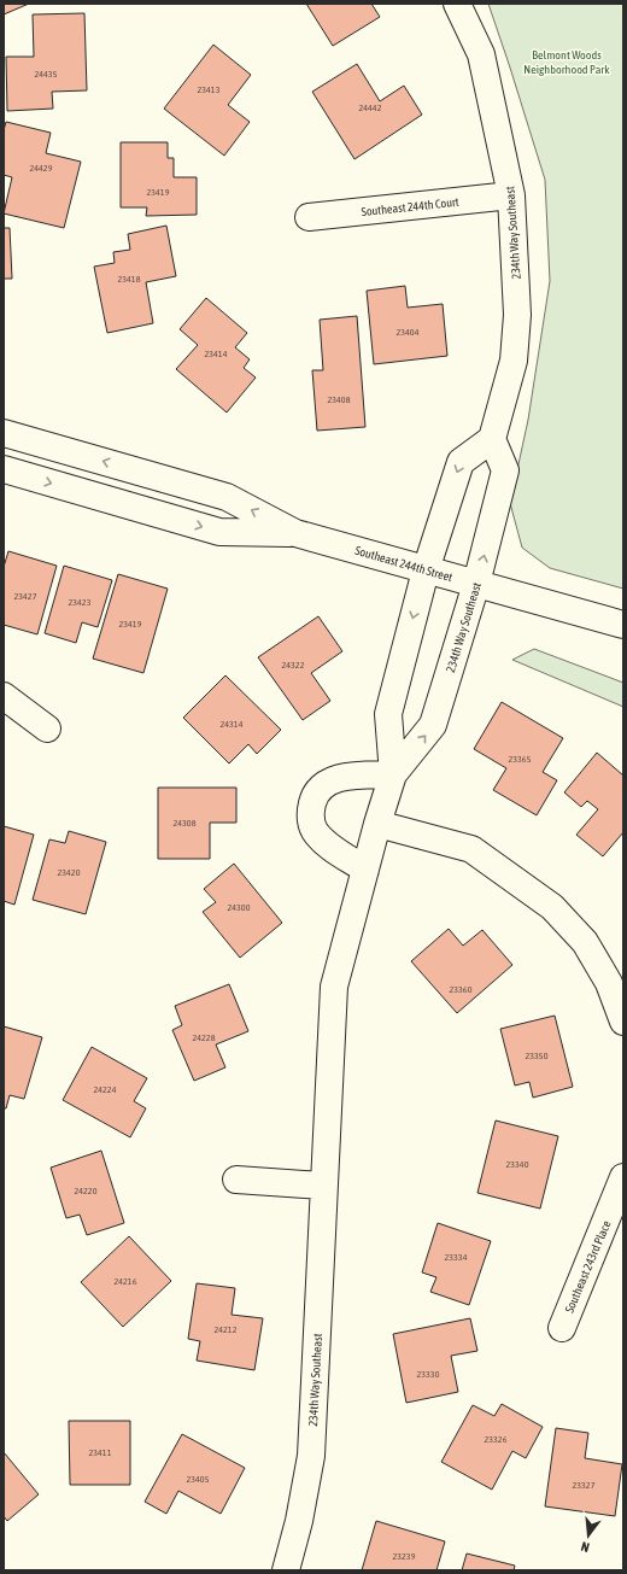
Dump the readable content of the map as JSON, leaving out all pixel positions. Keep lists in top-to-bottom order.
{
  "streets": {
    "street": [
      "Southeast 244th Court",
      "234th Way Southeast",
      "Southeast 244th Street",
      "Southeast 243rd Place"
    ]
  },
  "crossings": [
    ["Southeast 244th Court", "234th Way Southeast"],
    ["234th Way Southeast", "Southeast 244th Street"]
  ],
  "parks": ["Belmont Woods Neighborhood Park"],
  "house_numbers": [
    "24435",
    "23413",
    "24442",
    "24429",
    "23419",
    "23418",
    "23404",
    "23414",
    "23408",
    "23427",
    "23423",
    "23419",
    "24322",
    "24314",
    "23365",
    "24308",
    "23420",
    "24300",
    "23360",
    "24228",
    "23350",
    "24224",
    "23340",
    "24220",
    "23334",
    "24216",
    "24212",
    "23330",
    "23326",
    "23411",
    "23405",
    "23327",
    "23239"
  ],
  "north": "bottom"
}
